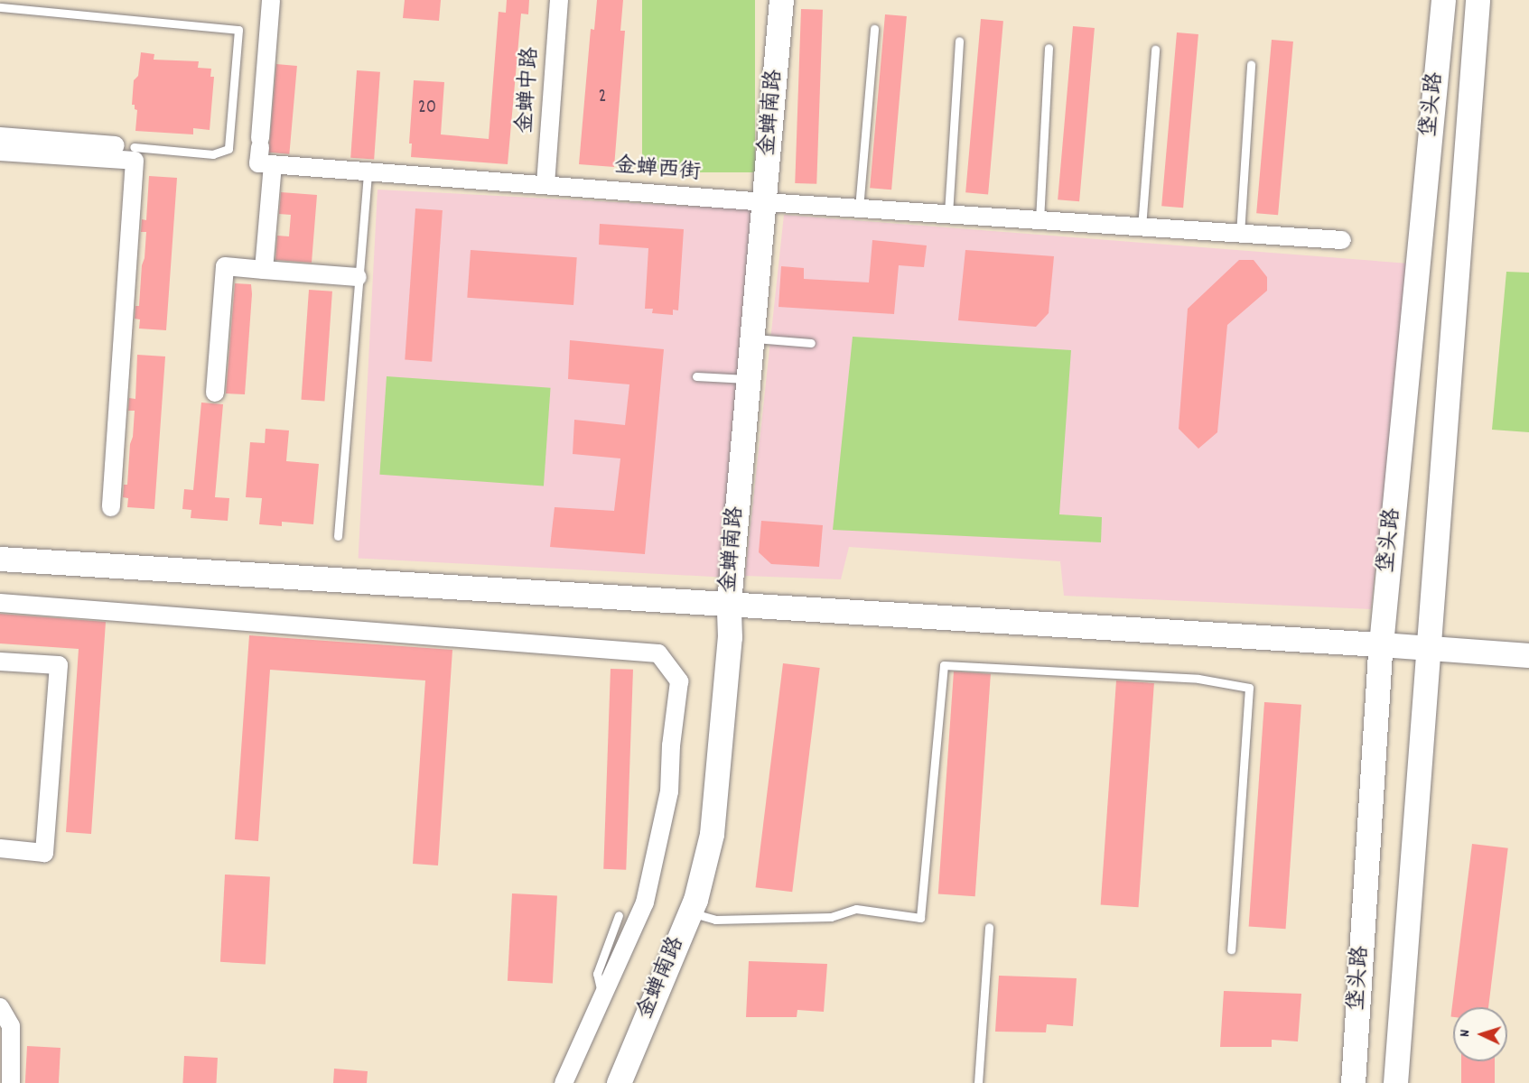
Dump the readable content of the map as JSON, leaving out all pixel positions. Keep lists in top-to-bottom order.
{
  "streets": {
    "street": [
      "金蝉中路",
      "垡头路",
      "金蝉南路",
      "金蝉西街"
    ]
  },
  "crossings": [
    ["金蝉中路", "金蝉西街"],
    ["金蝉南路", "金蝉西街"]
  ],
  "house_numbers": ["2", "20"],
  "north": "left"
}
